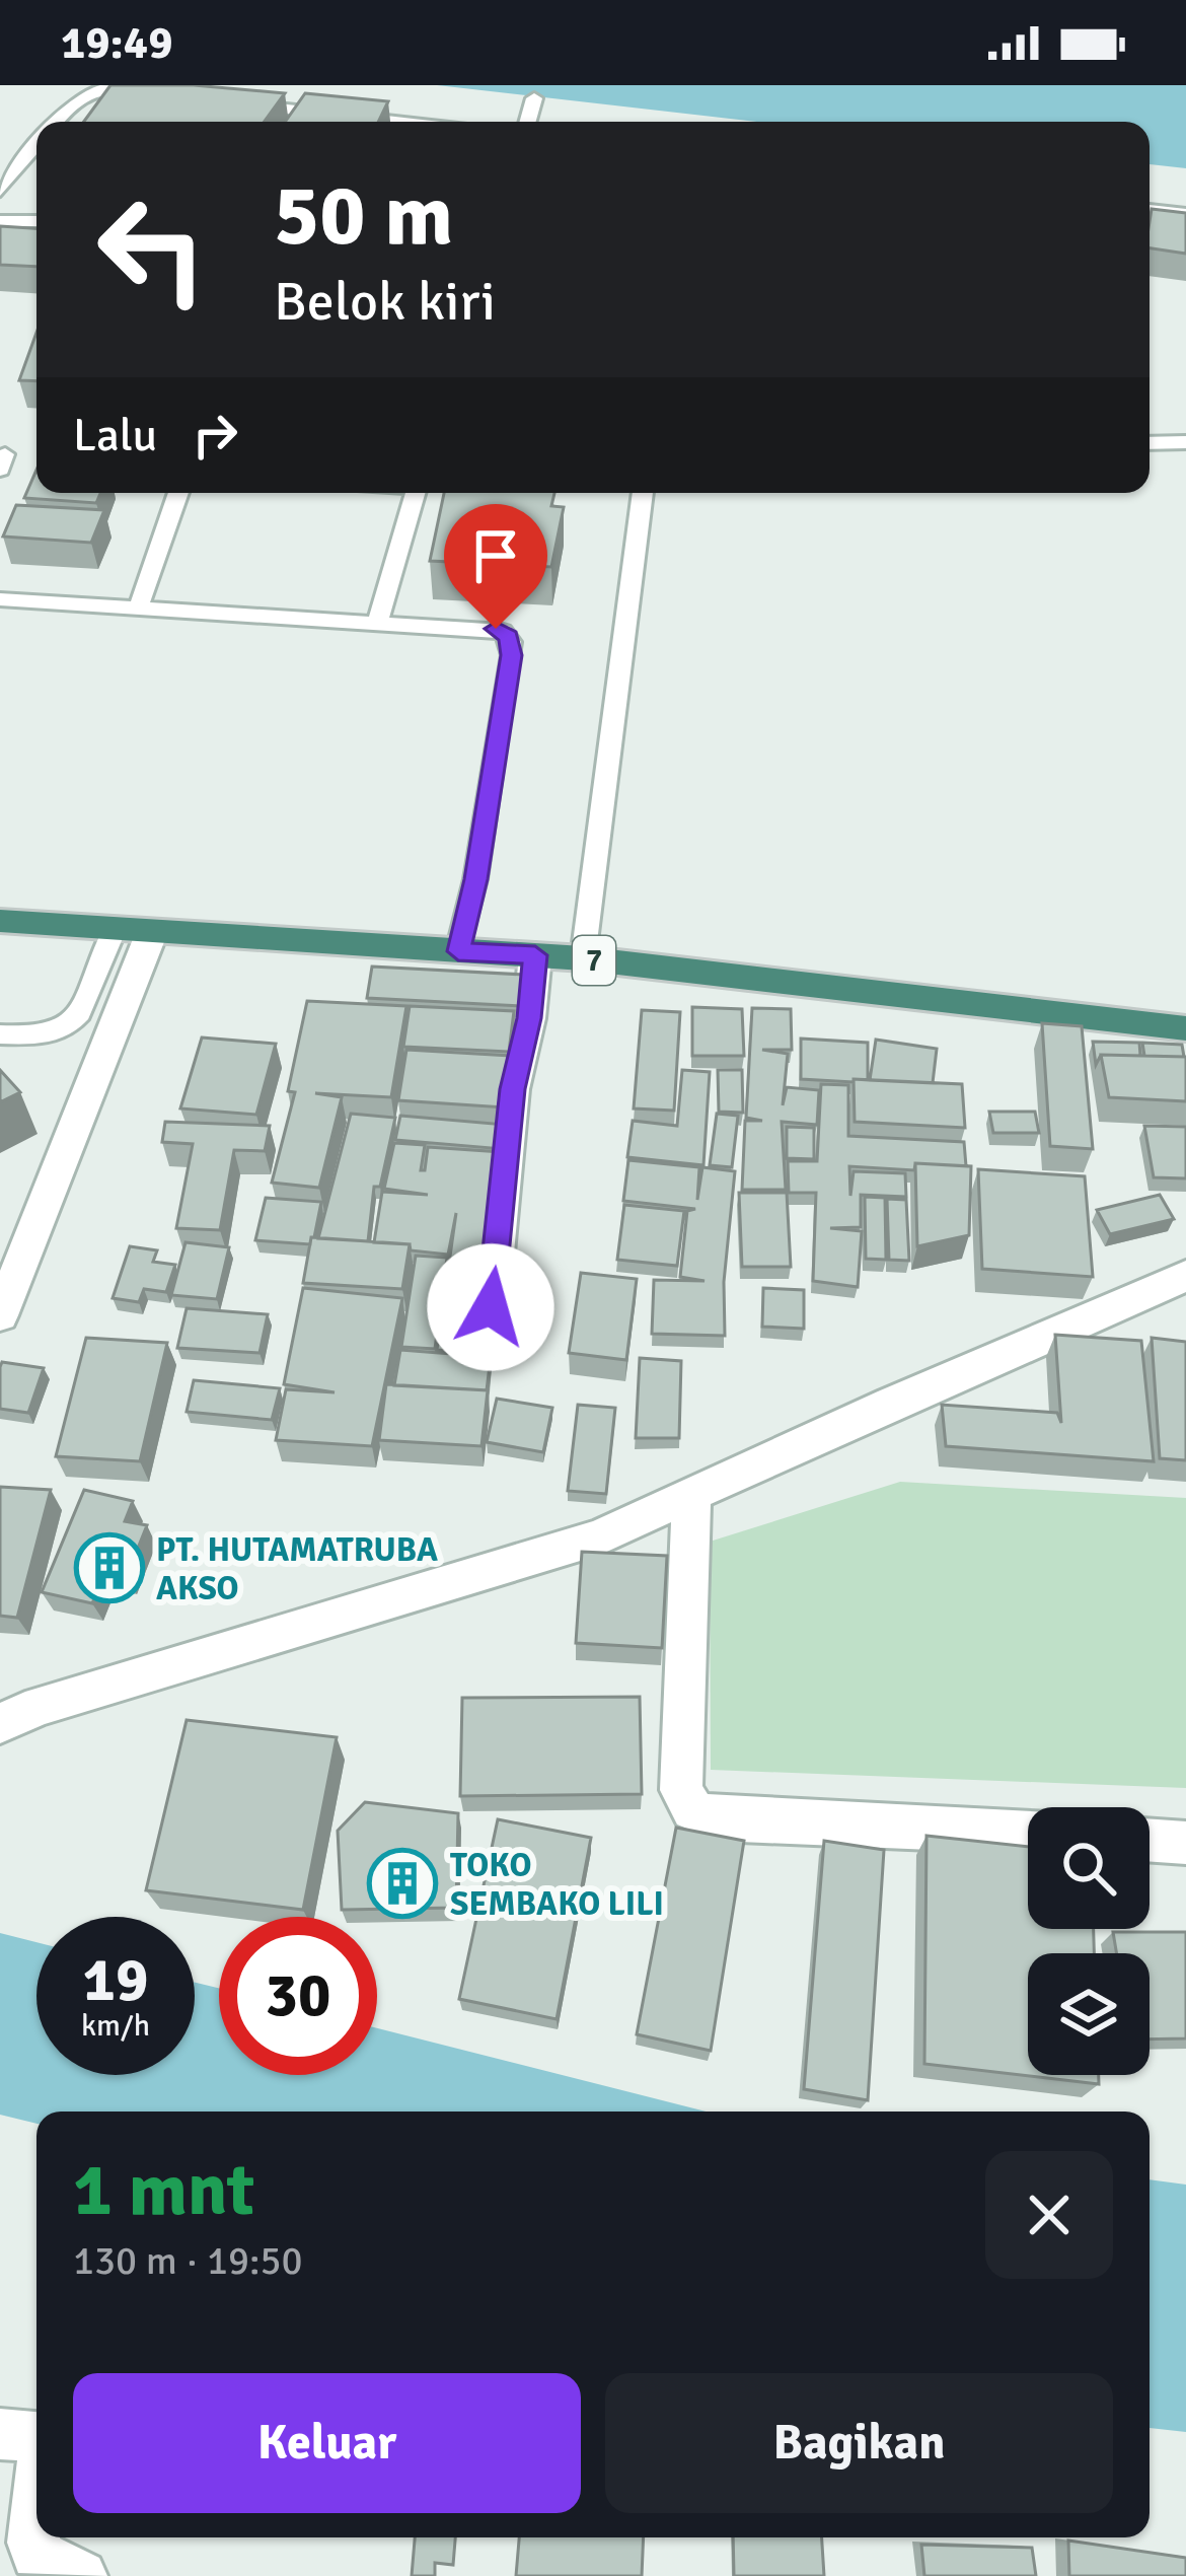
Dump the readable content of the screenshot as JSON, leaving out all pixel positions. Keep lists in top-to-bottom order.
{
  "streets": {
    "highway": ["7"]
  },
  "places": {
    "building": ["PT. HUTAMATRUBA AKSO", "TOKO SEMBAKO LILI"]
  },
  "page": {
    "status": "19:49",
    "turn": ["50 m", "Belok kiri"],
    "then": "Lalu",
    "speed": "19 km/h",
    "limit": "30",
    "heading": ["1 mnt", "130 m · 19:50"],
    "buttons": ["Keluar", "Bagikan"]
  }
}
